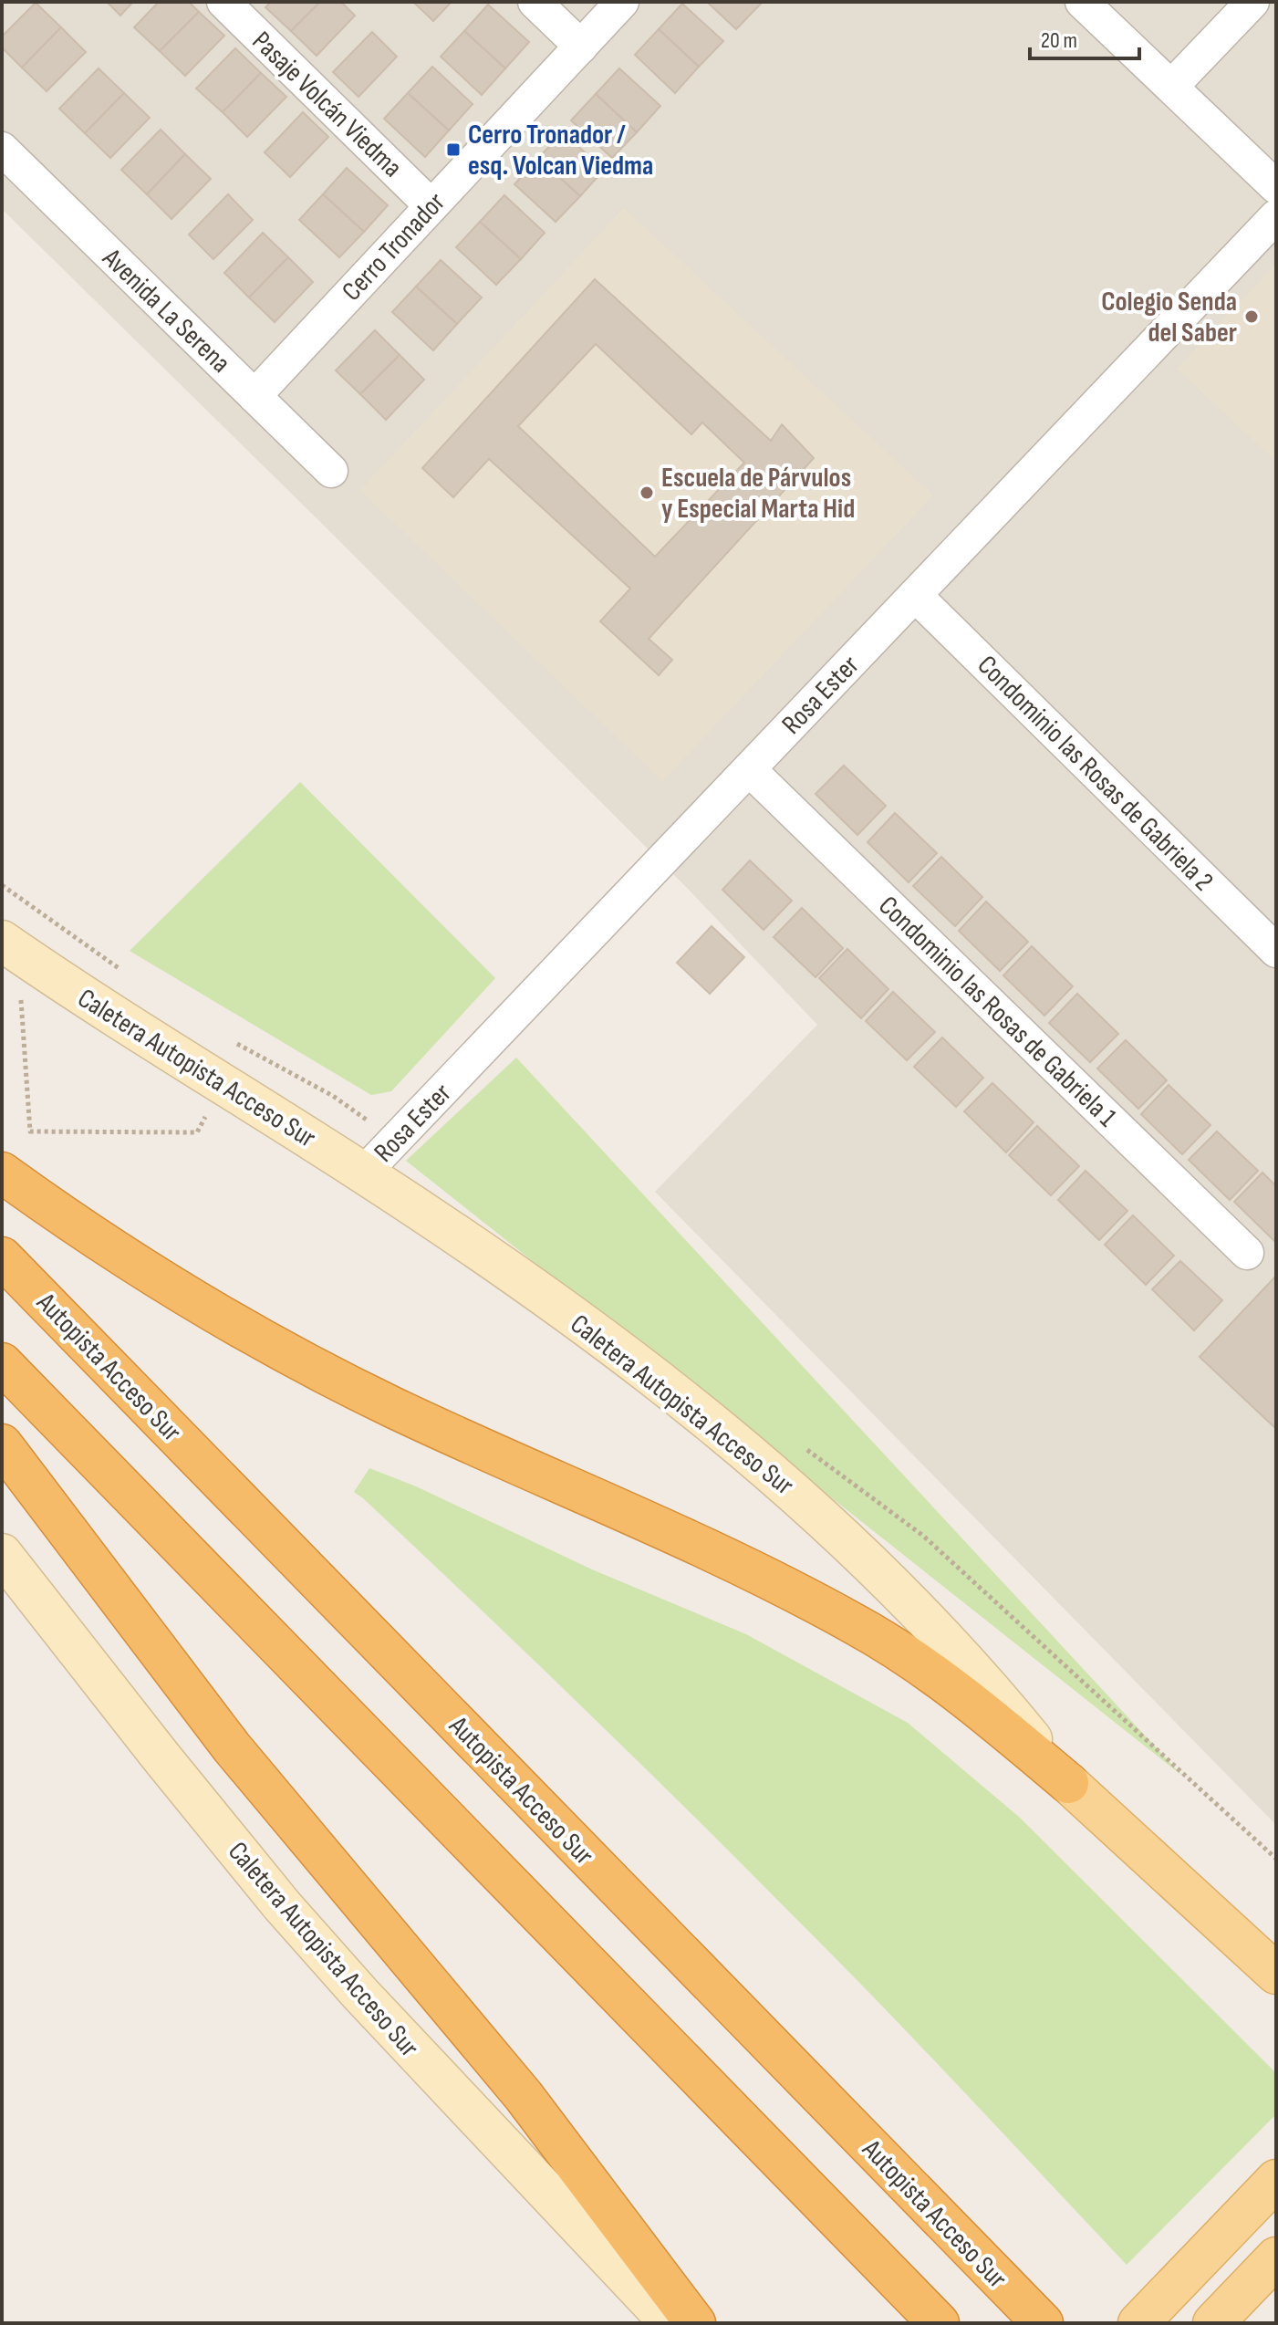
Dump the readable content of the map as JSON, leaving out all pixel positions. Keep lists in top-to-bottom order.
{
  "streets": {
    "highway": ["Autopista Acceso Sur"],
    "main road": ["Caletera Autopista Acceso Sur"],
    "street": [
      "Pasaje Volcán Viedma",
      "Cerro Tronador",
      "Avenida La Serena",
      "Rosa Ester",
      "Condominio las Rosas de Gabriela 2",
      "Condominio las Rosas de Gabriela 1"
    ]
  },
  "crossings": [
    ["Pasaje Volcán Viedma", "Cerro Tronador"],
    ["Cerro Tronador", "Avenida La Serena"],
    ["Rosa Ester", "Condominio las Rosas de Gabriela 2"],
    ["Rosa Ester", "Condominio las Rosas de Gabriela 1"],
    ["Rosa Ester", "Caletera Autopista Acceso Sur"]
  ],
  "places": {
    "transit": ["Cerro Tronador / esq. Volcan Viedma"],
    "other": ["Colegio Senda del Saber", "Escuela de Párvulos y Especial Marta Hid"]
  },
  "scale_bar": "20 m"
}
